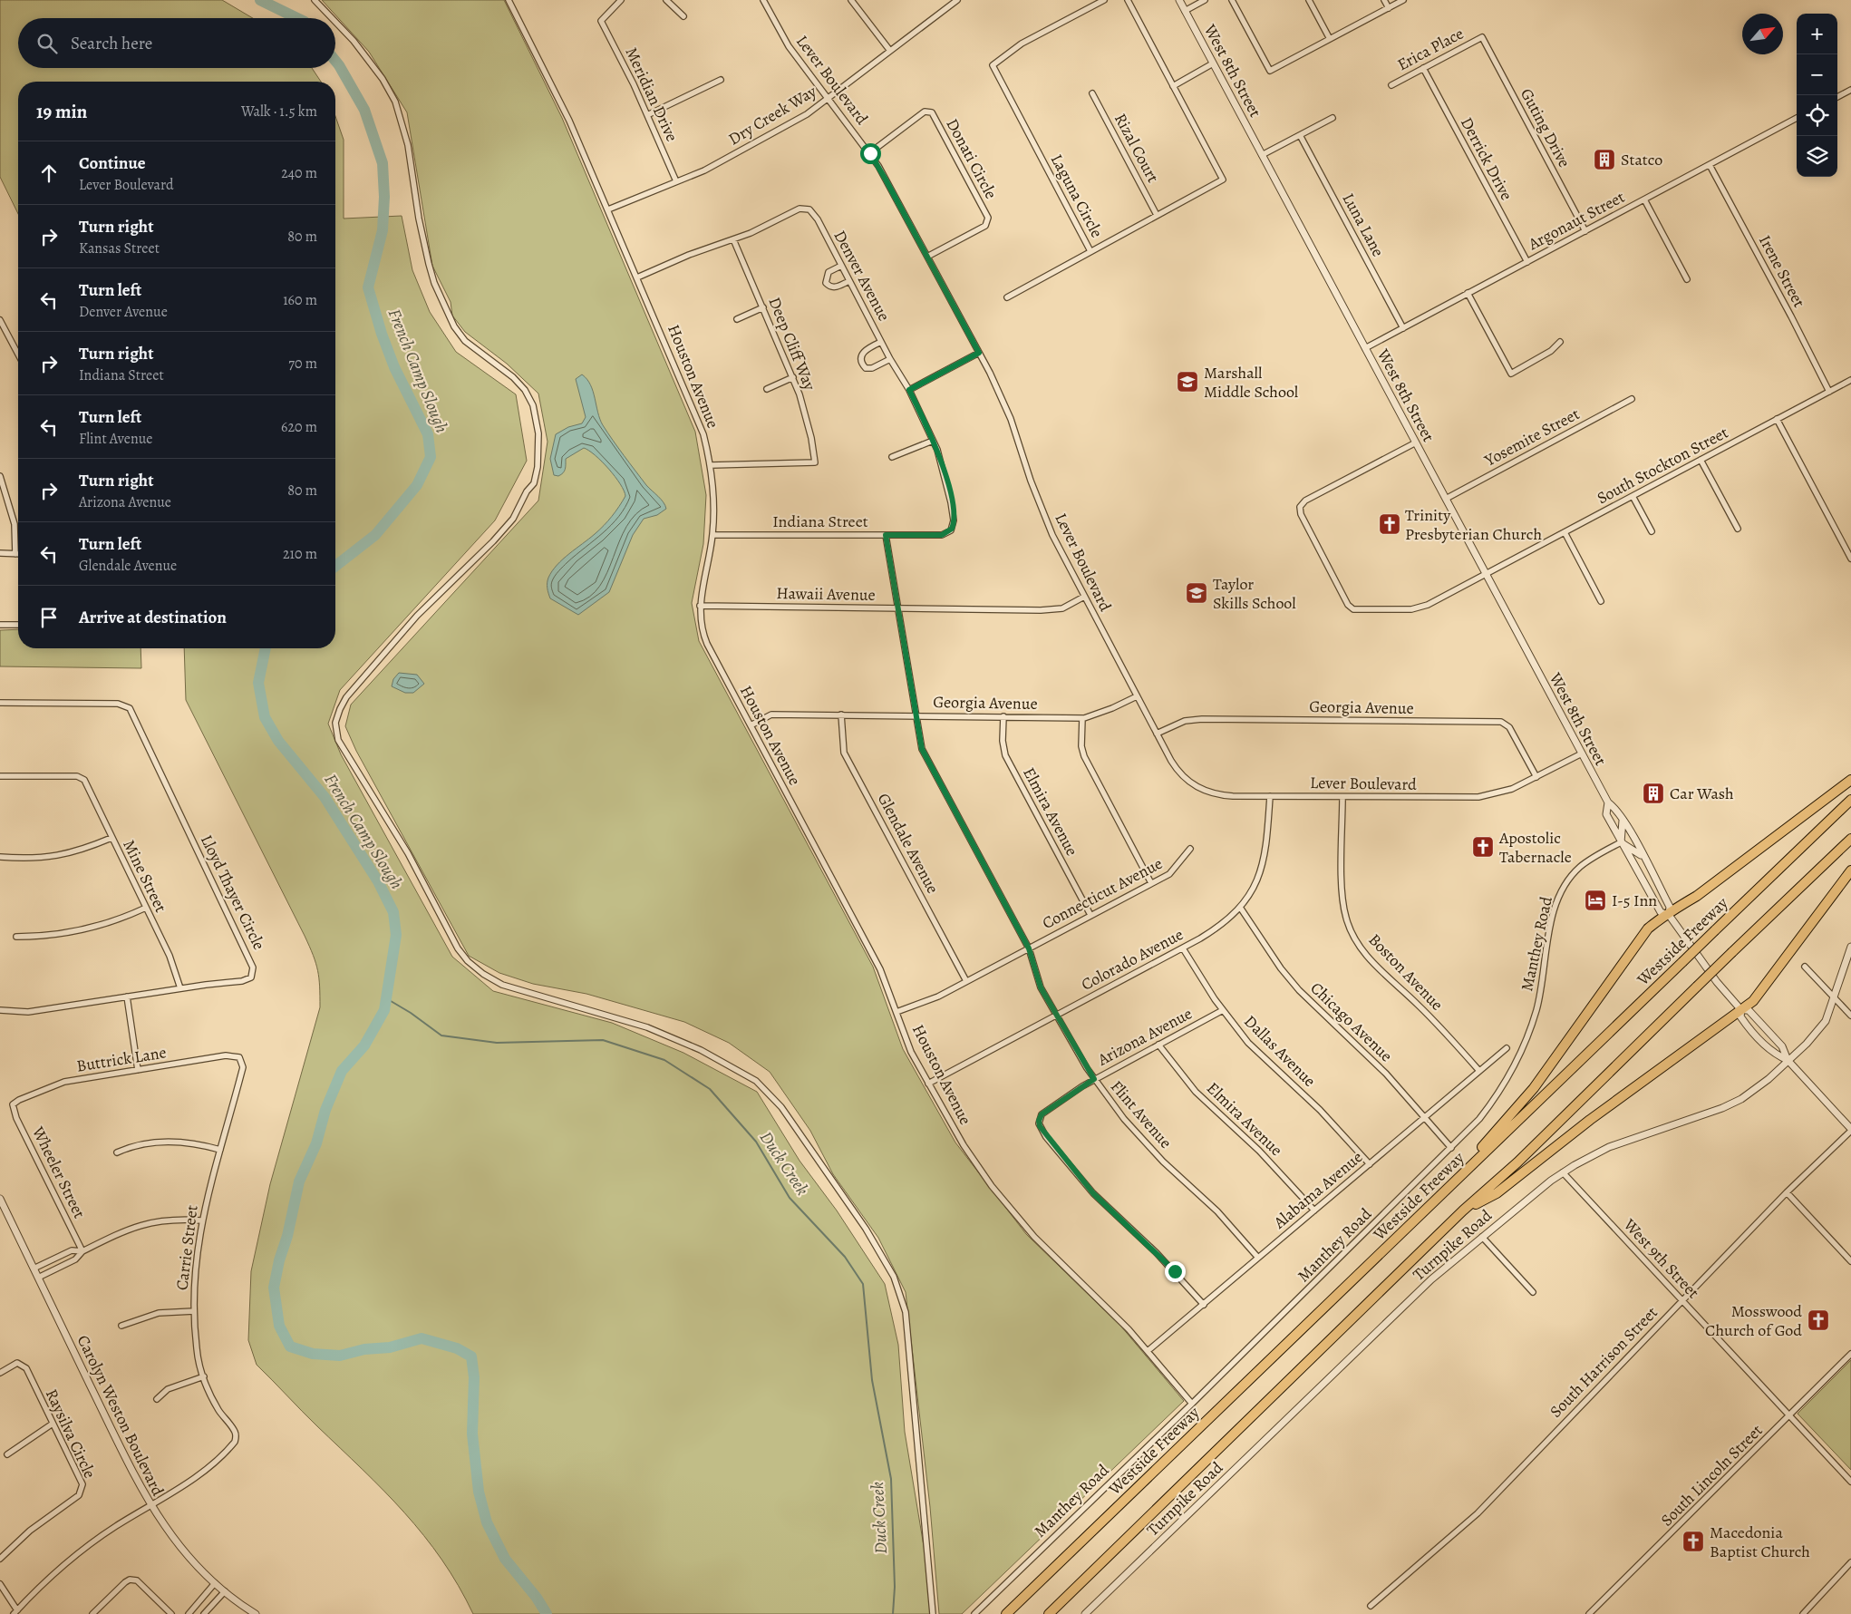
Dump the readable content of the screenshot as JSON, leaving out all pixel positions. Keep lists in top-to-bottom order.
{
  "streets": {
    "highway": ["Westside Freeway"],
    "street": [
      "Erica Place",
      "West 8th Street",
      "Lever Boulevard",
      "Meridian Drive",
      "Dry Creek Way",
      "Guting Drive",
      "Rizal Court",
      "Donati Circle",
      "Derrick Drive",
      "Laguna Circle",
      "Argonaut Street",
      "Luna Lane",
      "Irene Street",
      "Denver Avenue",
      "Deep Cliff Way",
      "Houston Avenue",
      "Yosemite Street",
      "South Stockton Street",
      "Indiana Street",
      "Hawaii Avenue",
      "Georgia Avenue",
      "Elmira Avenue",
      "Glendale Avenue",
      "Mine Street",
      "Lloyd Thayer Circle",
      "Connecticut Avenue",
      "Manthey Road",
      "Colorado Avenue",
      "Boston Avenue",
      "Chicago Avenue",
      "Arizona Avenue",
      "Dallas Avenue",
      "Buttrick Lane",
      "Flint Avenue",
      "Wheeler Street",
      "Alabama Avenue",
      "Turnpike Road",
      "Carrie Street",
      "West 9th Street",
      "South Harrison Street",
      "Carolyn Weston Boulevard",
      "Raysilva Circle",
      "South Lincoln Street"
    ]
  },
  "crossings": [
    ["Erica Place", "Guting Drive"],
    ["Erica Place", "Derrick Drive"],
    ["West 8th Street", "Lever Boulevard"],
    ["West 8th Street", "Argonaut Street"],
    ["West 8th Street", "Yosemite Street"],
    ["West 8th Street", "South Stockton Street"],
    ["West 8th Street", "Manthey Road"],
    ["West 8th Street", "Turnpike Road"],
    ["West 8th Street", "South Harrison Street"],
    ["Lever Boulevard", "Dry Creek Way"],
    ["Lever Boulevard", "Donati Circle"],
    ["Lever Boulevard", "Hawaii Avenue"],
    ["Lever Boulevard", "Georgia Avenue"],
    ["Lever Boulevard", "Colorado Avenue"],
    ["Lever Boulevard", "Boston Avenue"],
    ["Meridian Drive", "Dry Creek Way"],
    ["Dry Creek Way", "Houston Avenue"],
    ["Guting Drive", "Argonaut Street"],
    ["Rizal Court", "Laguna Circle"],
    ["Derrick Drive", "Argonaut Street"],
    ["Argonaut Street", "Luna Lane"],
    ["Argonaut Street", "Irene Street"],
    ["Irene Street", "South Stockton Street"],
    ["Denver Avenue", "Deep Cliff Way"],
    ["Denver Avenue", "Houston Avenue"],
    ["Denver Avenue", "Indiana Street"],
    ["Deep Cliff Way", "Houston Avenue"],
    ["Houston Avenue", "Indiana Street"],
    ["Houston Avenue", "Hawaii Avenue"],
    ["Houston Avenue", "Georgia Avenue"],
    ["Houston Avenue", "Connecticut Avenue"],
    ["Houston Avenue", "Manthey Road"],
    ["Houston Avenue", "Colorado Avenue"],
    ["Houston Avenue", "Alabama Avenue"],
    ["Indiana Street", "Flint Avenue"],
    ["Hawaii Avenue", "Flint Avenue"],
    ["Georgia Avenue", "Elmira Avenue"],
    ["Georgia Avenue", "Glendale Avenue"],
    ["Georgia Avenue", "Flint Avenue"],
    ["Elmira Avenue", "Connecticut Avenue"],
    ["Elmira Avenue", "Arizona Avenue"],
    ["Elmira Avenue", "Alabama Avenue"],
    ["Glendale Avenue", "Connecticut Avenue"],
    ["Mine Street", "Lloyd Thayer Circle"],
    ["Connecticut Avenue", "Flint Avenue"],
    ["Manthey Road", "Chicago Avenue"],
    ["Colorado Avenue", "Chicago Avenue"],
    ["Colorado Avenue", "Dallas Avenue"],
    ["Colorado Avenue", "Flint Avenue"],
    ["Boston Avenue", "Alabama Avenue"],
    ["Chicago Avenue", "Alabama Avenue"],
    ["Arizona Avenue", "Dallas Avenue"],
    ["Arizona Avenue", "Flint Avenue"],
    ["Arizona Avenue", "Alabama Avenue"],
    ["Dallas Avenue", "Alabama Avenue"],
    ["Buttrick Lane", "Wheeler Street"],
    ["Buttrick Lane", "Carrie Street"],
    ["Flint Avenue", "Alabama Avenue"],
    ["Turnpike Road", "West 9th Street"],
    ["Carrie Street", "Carolyn Weston Boulevard"],
    ["West 9th Street", "South Harrison Street"],
    ["West 9th Street", "South Lincoln Street"]
  ],
  "water": ["French Camp Slough", "Duck Creek"],
  "places": {
    "building": ["Statco", "Car Wash"],
    "school or university": ["Marshall Middle School", "Taylor Skills School"],
    "church": [
      "Trinity Presbyterian Church",
      "Apostolic Tabernacle",
      "Mosswood Church of God",
      "Macedonia Baptist Church"
    ],
    "hotel": ["I-5 Inn"]
  },
  "north": "top right",
  "page": {
    "map_buttons": ["+", "−"],
    "search": "Search here",
    "heading": ["19 min", "Walk · 1.5 km"],
    "list": [
      ["Continue", "Lever Boulevard", "240 m"],
      ["Turn right", "Kansas Street", "80 m"],
      ["Turn left", "Denver Avenue", "160 m"],
      ["Turn right", "Indiana Street", "70 m"],
      ["Turn left", "Flint Avenue", "620 m"],
      ["Turn right", "Arizona Avenue", "80 m"],
      ["Turn left", "Glendale Avenue", "210 m"],
      "Arrive at destination"
    ]
  }
}
